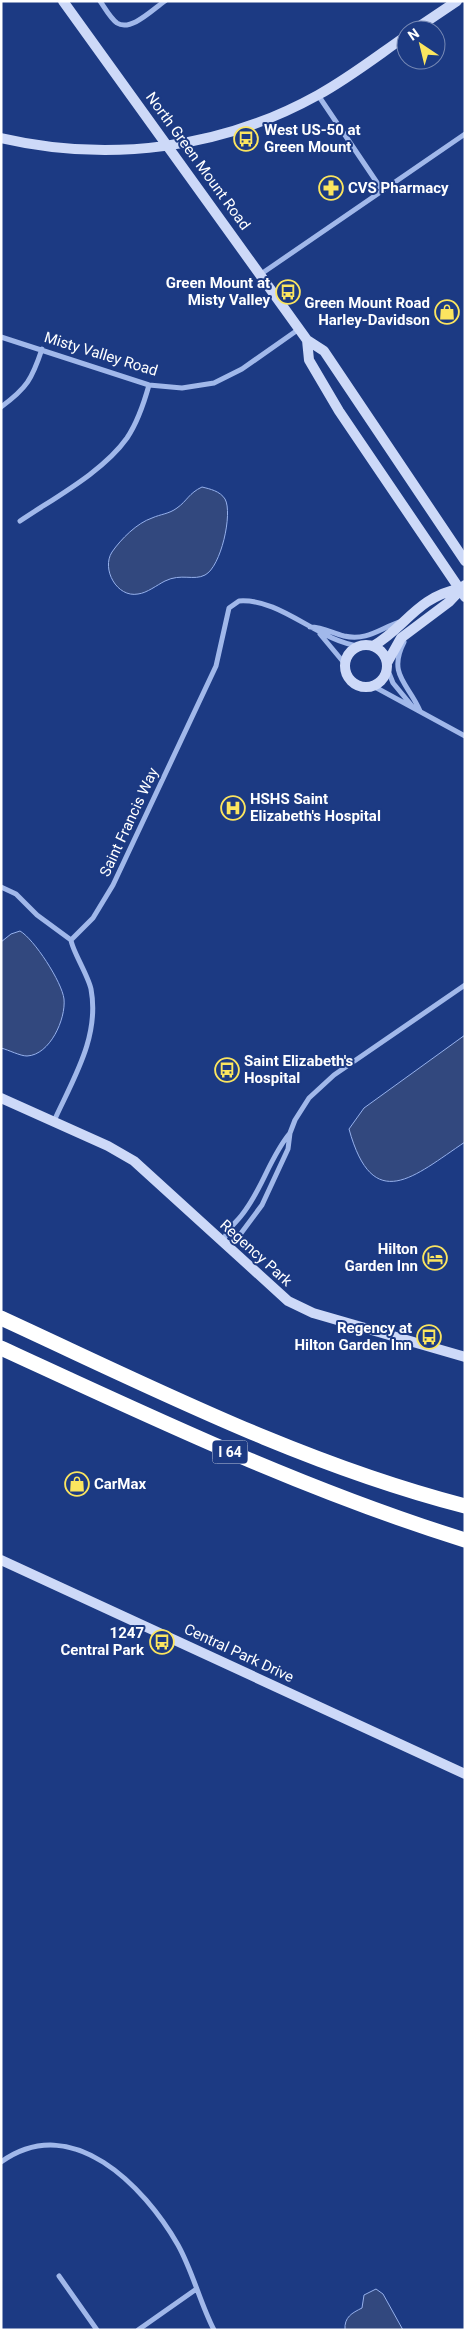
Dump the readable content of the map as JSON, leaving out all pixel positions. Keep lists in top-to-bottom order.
{
  "streets": {
    "highway": ["I 64"],
    "street": [
      "North Green Mount Road",
      "Misty Valley Road",
      "Saint Francis Way",
      "Regency Park",
      "Central Park Drive"
    ]
  },
  "crossings": [
    ["North Green Mount Road", "Misty Valley Road"]
  ],
  "places": {
    "bus stop": [
      "West US-50 at Green Mount",
      "Green Mount at Misty Valley",
      "Saint Elizabeth's Hospital",
      "Regency at Hilton Garden Inn",
      "1247 Central Park"
    ],
    "pharmacy": ["CVS Pharmacy"],
    "shop": ["Green Mount Road Harley-Davidson", "CarMax"],
    "hospital": ["HSHS Saint Elizabeth's Hospital"],
    "hotel": ["Hilton Garden Inn"]
  },
  "north": "top left"
}
